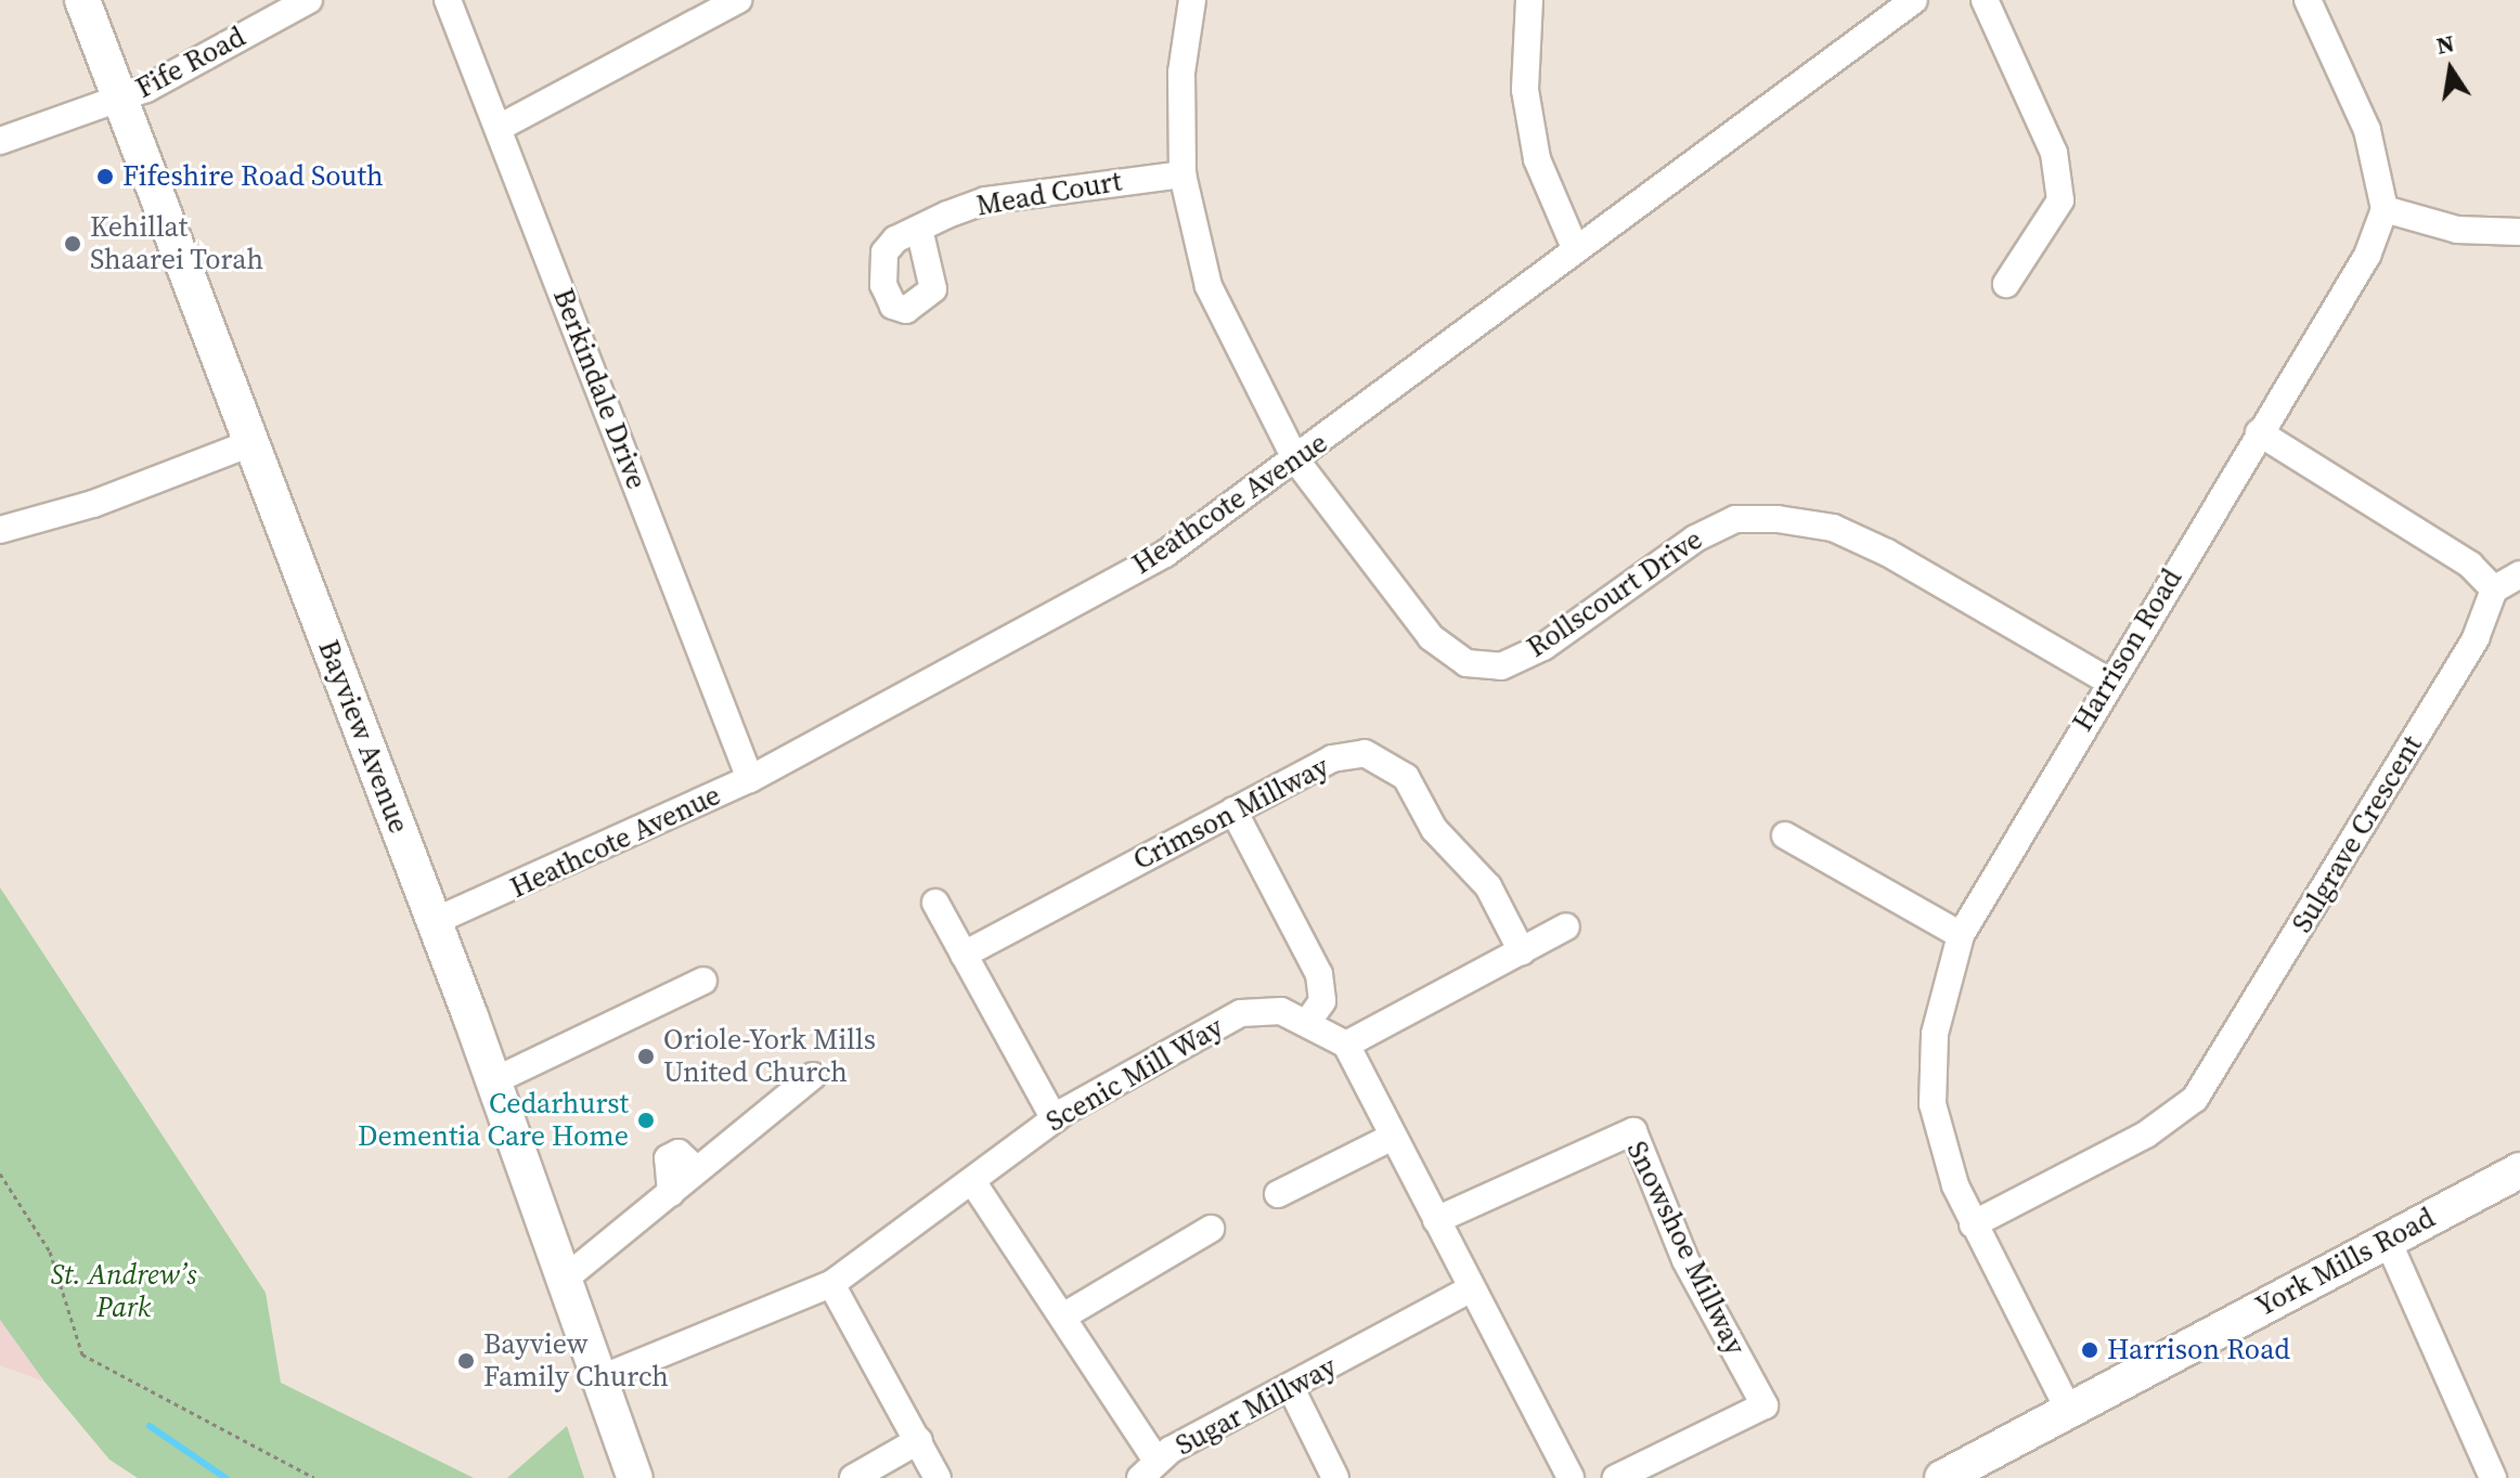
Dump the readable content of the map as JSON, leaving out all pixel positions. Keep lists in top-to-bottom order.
{
  "streets": {
    "main road": ["Bayview Avenue", "York Mills Road"],
    "street": [
      "Fife Road",
      "Mead Court",
      "Berkindale Drive",
      "Heathcote Avenue",
      "Rollscourt Drive",
      "Harrison Road",
      "Crimson Millway",
      "Sulgrave Crescent",
      "Scenic Mill Way",
      "Snowshoe Millway",
      "Sugar Millway"
    ]
  },
  "crossings": [
    ["Fife Road", "Bayview Avenue"],
    ["Mead Court", "Rollscourt Drive"],
    ["Berkindale Drive", "Heathcote Avenue"],
    ["Heathcote Avenue", "Rollscourt Drive"],
    ["Heathcote Avenue", "Bayview Avenue"],
    ["Rollscourt Drive", "Harrison Road"],
    ["Harrison Road", "Sulgrave Crescent"],
    ["Harrison Road", "York Mills Road"],
    ["Bayview Avenue", "Scenic Mill Way"],
    ["Scenic Mill Way", "Snowshoe Millway"],
    ["Scenic Mill Way", "Sugar Millway"]
  ],
  "parks": ["St. Andrew’s Park"],
  "places": [
    "Fifeshire Road South",
    "Kehillat Shaarei Torah",
    "Oriole-York Mills United Church",
    "Cedarhurst Dementia Care Home",
    "Harrison Road",
    "Bayview Family Church"
  ],
  "north": "top"
}
